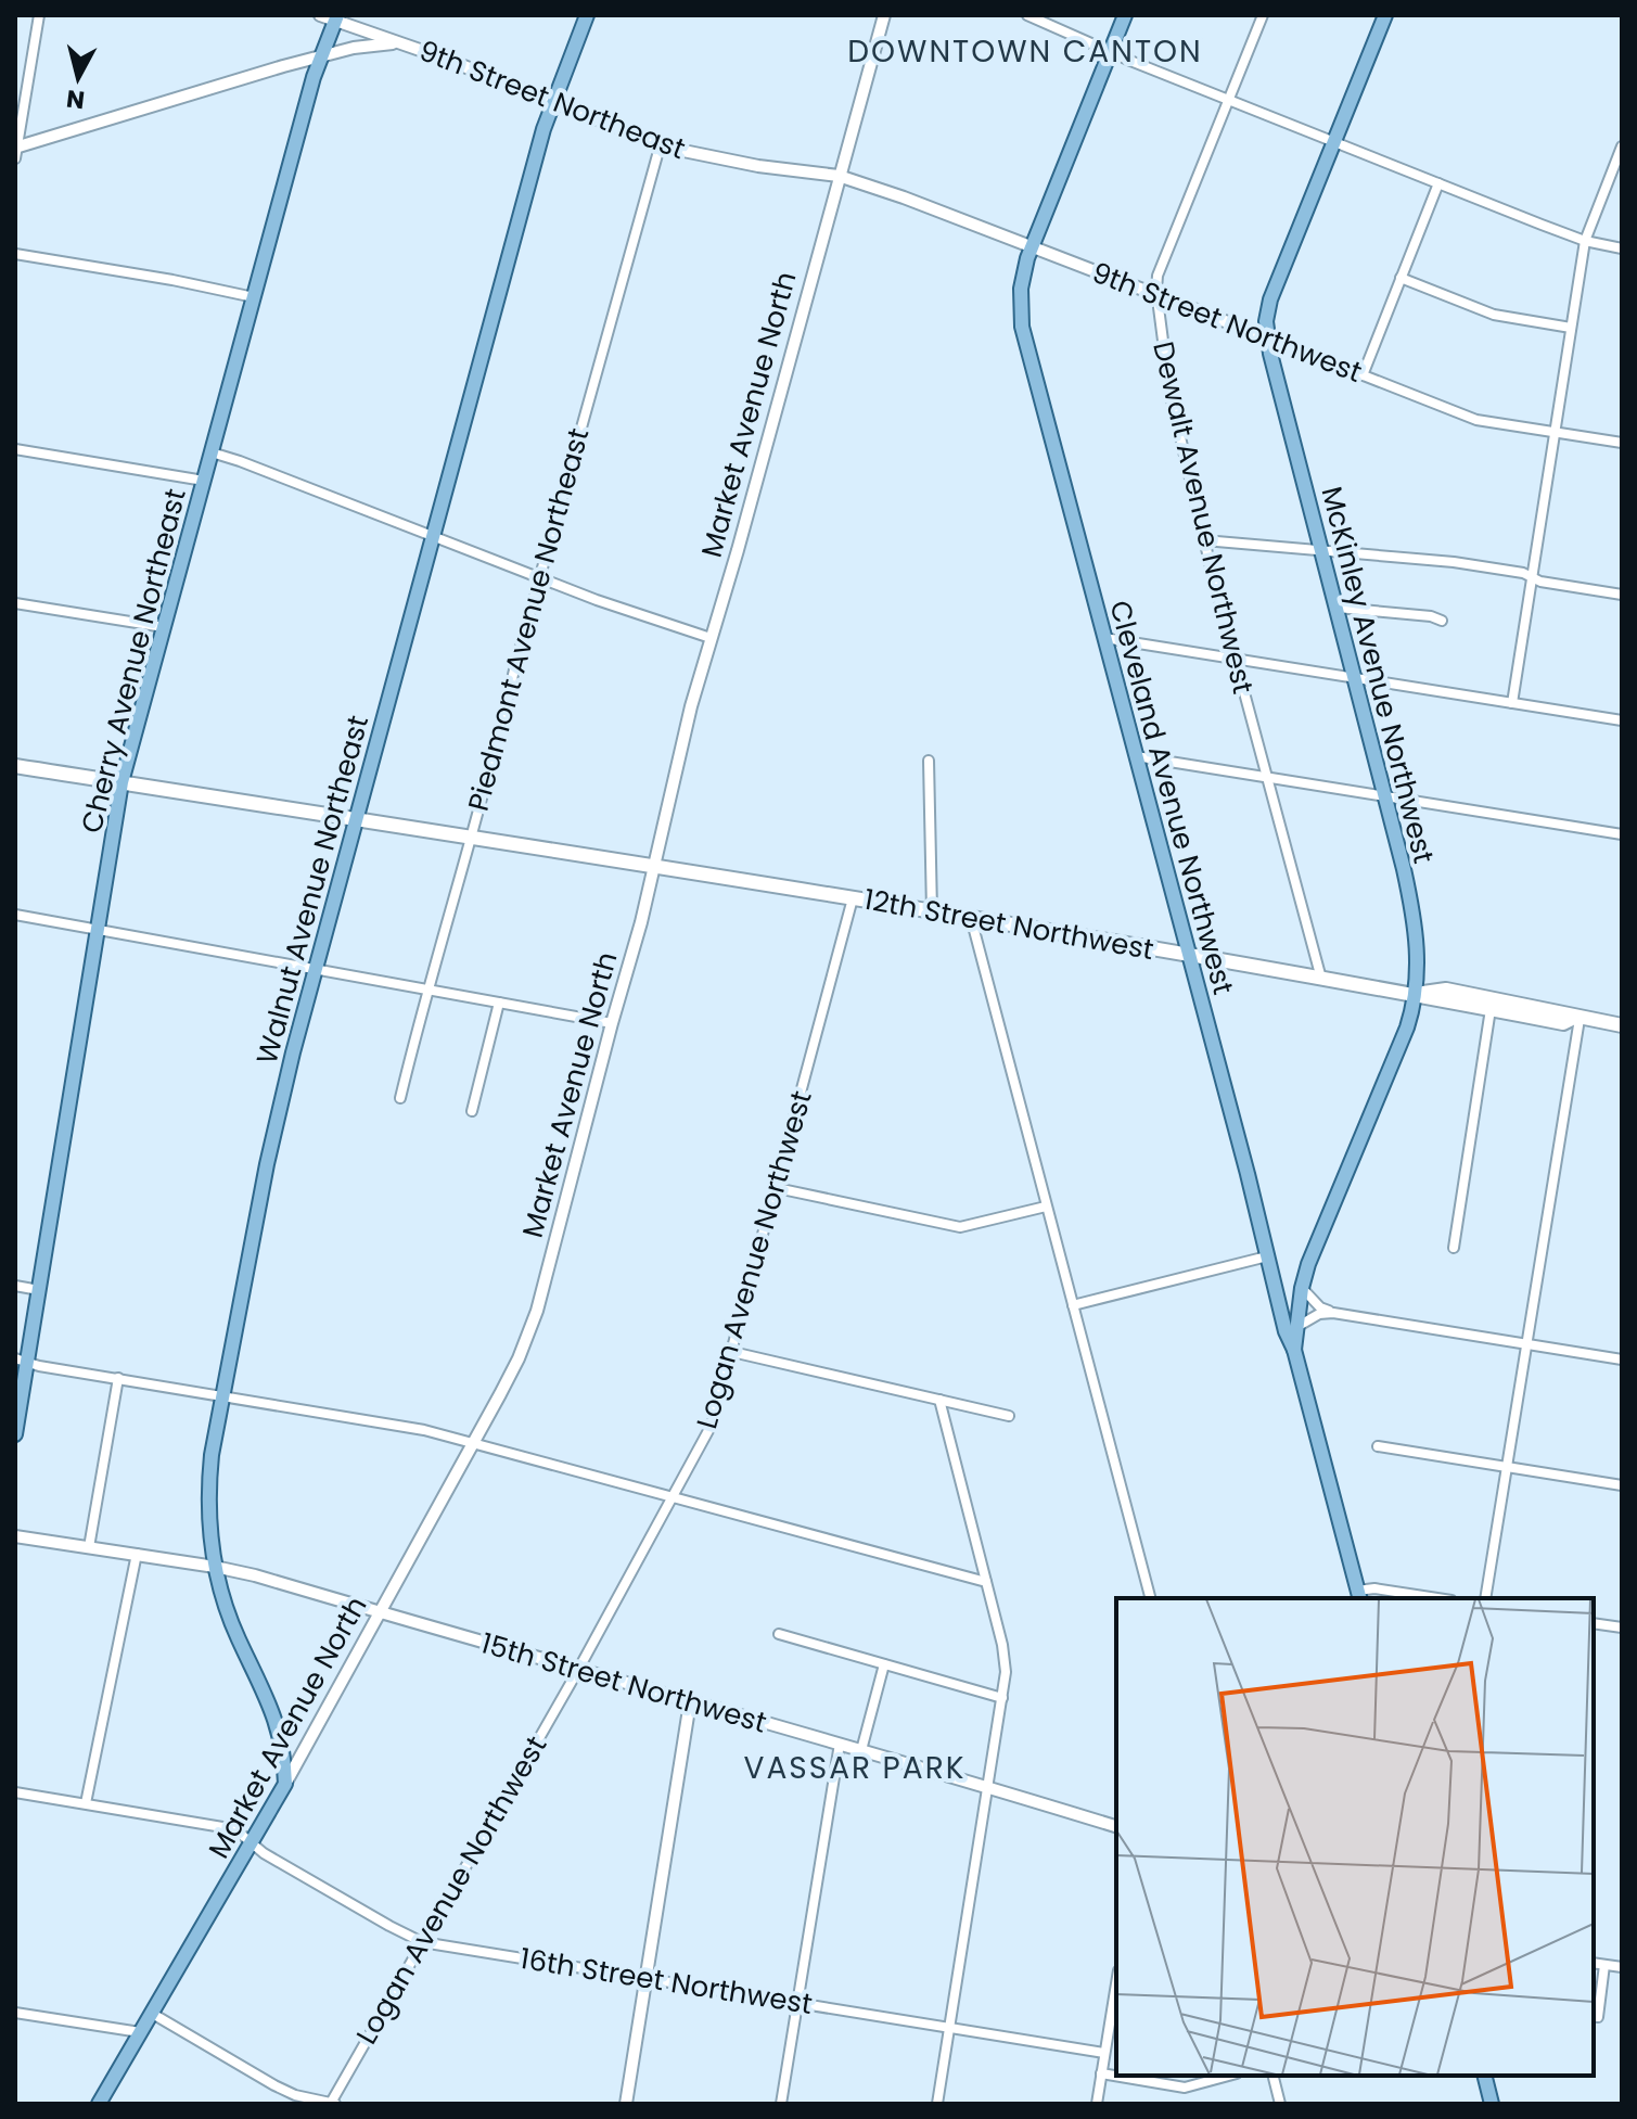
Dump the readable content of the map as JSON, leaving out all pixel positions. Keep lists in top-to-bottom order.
{
  "streets": {
    "main road": [
      "Market Avenue North",
      "Cherry Avenue Northeast",
      "McKinley Avenue Northwest",
      "Cleveland Avenue Northwest",
      "Walnut Avenue Northeast",
      "12th Street Northwest"
    ],
    "street": [
      "9th Street Northeast",
      "9th Street Northwest",
      "Dewalt Avenue Northwest",
      "Piedmont Avenue Northeast",
      "Logan Avenue Northwest",
      "15th Street Northwest",
      "16th Street Northwest"
    ]
  },
  "crossings": [
    ["9th Street Northeast", "9th Street Northwest"],
    ["9th Street Northeast", "Market Avenue North"],
    ["9th Street Northeast", "Piedmont Avenue Northeast"],
    ["9th Street Northeast", "Cherry Avenue Northeast"],
    ["9th Street Northeast", "Walnut Avenue Northeast"],
    ["9th Street Northwest", "Market Avenue North"],
    ["9th Street Northwest", "Dewalt Avenue Northwest"],
    ["9th Street Northwest", "McKinley Avenue Northwest"],
    ["9th Street Northwest", "Cleveland Avenue Northwest"],
    ["Market Avenue North", "Walnut Avenue Northeast"],
    ["Market Avenue North", "12th Street Northwest"],
    ["Market Avenue North", "15th Street Northwest"],
    ["Market Avenue North", "16th Street Northwest"],
    ["Dewalt Avenue Northwest", "12th Street Northwest"],
    ["Piedmont Avenue Northeast", "12th Street Northwest"],
    ["Cherry Avenue Northeast", "12th Street Northwest"],
    ["McKinley Avenue Northwest", "Cleveland Avenue Northwest"],
    ["McKinley Avenue Northwest", "12th Street Northwest"],
    ["Cleveland Avenue Northwest", "12th Street Northwest"],
    ["Walnut Avenue Northeast", "12th Street Northwest"],
    ["Walnut Avenue Northeast", "15th Street Northwest"],
    ["12th Street Northwest", "Logan Avenue Northwest"],
    ["Logan Avenue Northwest", "15th Street Northwest"],
    ["Logan Avenue Northwest", "16th Street Northwest"]
  ],
  "districts": ["DOWNTOWN CANTON", "VASSAR PARK"],
  "north": "bottom"
}
